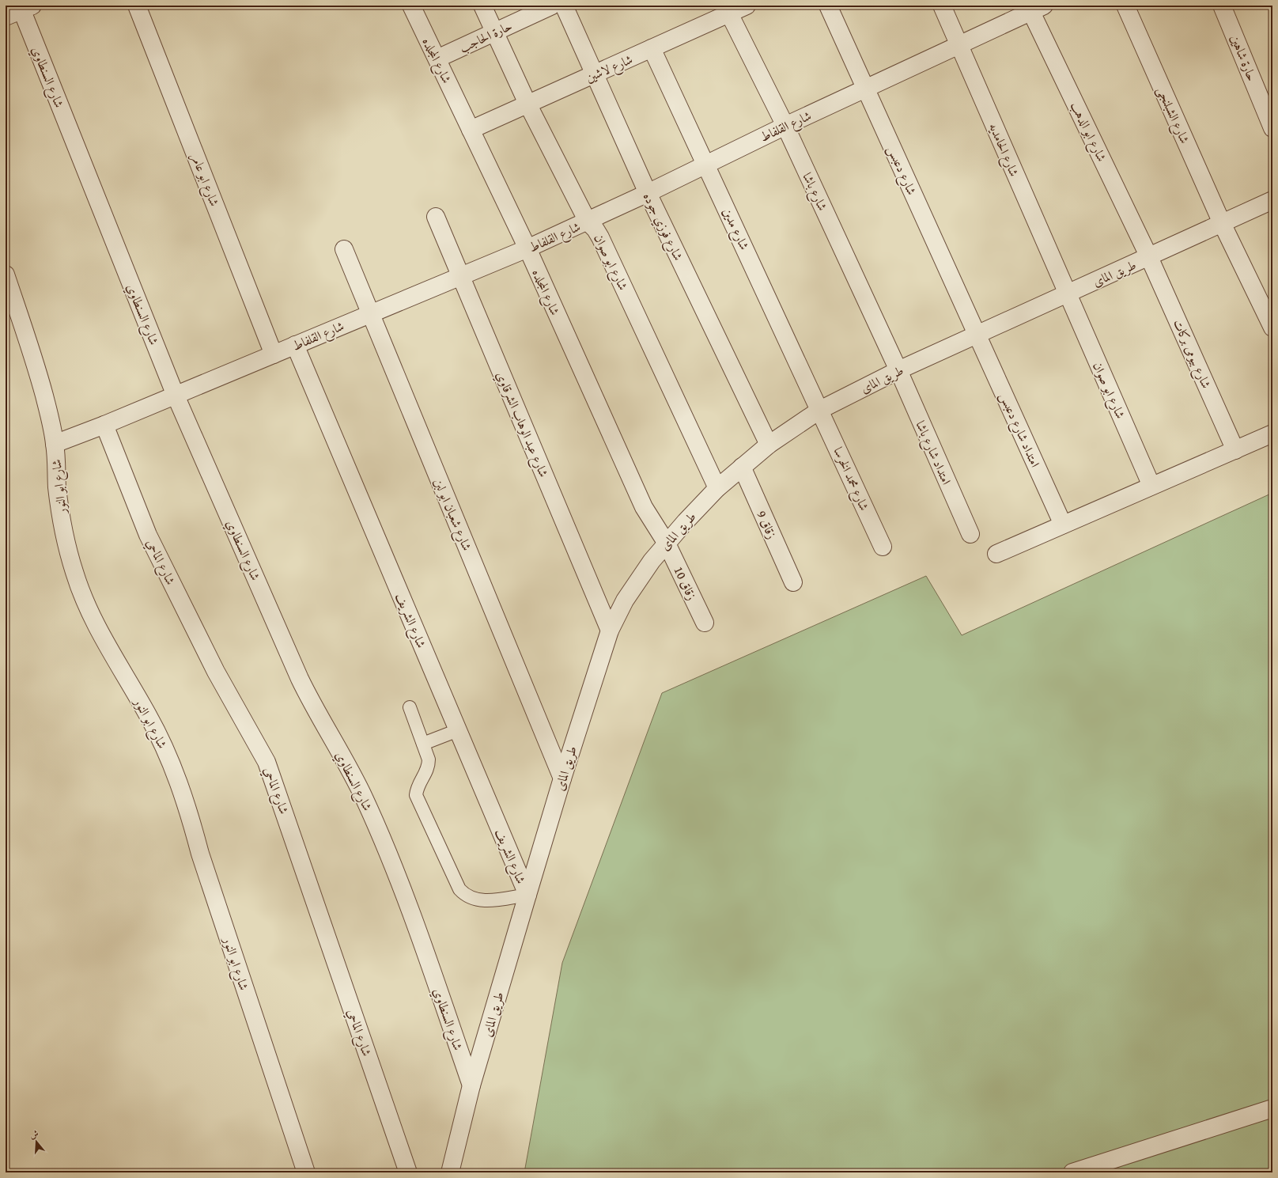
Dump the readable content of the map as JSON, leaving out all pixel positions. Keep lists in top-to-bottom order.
{
  "streets": {
    "street": [
      "حارة الحاجب",
      "حارة شاهين",
      "شارع المجلده",
      "شارع لاشين",
      "شارع السنطاوي",
      "شارع الشبلنجى",
      "شارع القلفاط",
      "شارع ابو الدهب",
      "شارع الحامديه",
      "شارع دعبس",
      "شارع ابو عامر",
      "شارع باشا",
      "شارع فوزي جوده",
      "شارع مدين",
      "شارع ابو صوان",
      "طريق الماى",
      "شارع بيومى بركات",
      "شارع عبد الوهاب الشرقاوي",
      "امتداد شارع دعبس",
      "امتداد شارع باشا",
      "شارع محمد الخرسا",
      "شارع ابو النور",
      "شارع شعبان ابو لبن",
      "زقاق 9",
      "شارع الماحي",
      "زقاق 10",
      "شارع الشريف"
    ]
  },
  "crossings": [
    ["حارة الحاجب", "شارع المجلده"],
    ["حارة الحاجب", "شارع ابو صوان"],
    ["شارع المجلده", "شارع لاشين"],
    ["شارع المجلده", "شارع القلفاط"],
    ["شارع المجلده", "طريق الماى"],
    ["شارع المجلده", "زقاق 10"],
    ["شارع لاشين", "شارع باشا"],
    ["شارع لاشين", "شارع فوزي جوده"],
    ["شارع لاشين", "شارع مدين"],
    ["شارع لاشين", "شارع ابو صوان"],
    ["شارع السنطاوي", "شارع القلفاط"],
    ["شارع السنطاوي", "طريق الماى"],
    ["شارع الشبلنجى", "طريق الماى"],
    ["شارع القلفاط", "شارع ابو الدهب"],
    ["شارع القلفاط", "شارع الحامديه"],
    ["شارع القلفاط", "شارع دعبس"],
    ["شارع القلفاط", "شارع ابو عامر"],
    ["شارع القلفاط", "شارع باشا"],
    ["شارع القلفاط", "شارع فوزي جوده"],
    ["شارع القلفاط", "شارع مدين"],
    ["شارع القلفاط", "شارع ابو صوان"],
    ["شارع القلفاط", "شارع عبد الوهاب الشرقاوي"],
    ["شارع القلفاط", "شارع ابو النور"],
    ["شارع القلفاط", "شارع شعبان ابو لبن"],
    ["شارع القلفاط", "شارع الماحي"],
    ["شارع القلفاط", "شارع الشريف"],
    ["شارع ابو الدهب", "طريق الماى"],
    ["شارع ابو الدهب", "شارع بيومى بركات"],
    ["شارع الحامديه", "شارع ابو صوان"],
    ["شارع الحامديه", "طريق الماى"],
    ["شارع دعبس", "طريق الماى"],
    ["شارع دعبس", "امتداد شارع دعبس"],
    ["شارع باشا", "طريق الماى"],
    ["شارع باشا", "امتداد شارع باشا"],
    ["شارع فوزي جوده", "طريق الماى"],
    ["شارع مدين", "طريق الماى"],
    ["شارع مدين", "شارع محمد الخرسا"],
    ["شارع ابو صوان", "طريق الماى"],
    ["طريق الماى", "شارع بيومى بركات"],
    ["طريق الماى", "شارع عبد الوهاب الشرقاوي"],
    ["طريق الماى", "امتداد شارع دعبس"],
    ["طريق الماى", "امتداد شارع باشا"],
    ["طريق الماى", "شارع محمد الخرسا"],
    ["طريق الماى", "شارع شعبان ابو لبن"],
    ["طريق الماى", "زقاق 9"],
    ["طريق الماى", "زقاق 10"],
    ["طريق الماى", "شارع الشريف"]
  ],
  "north": "top"
}
